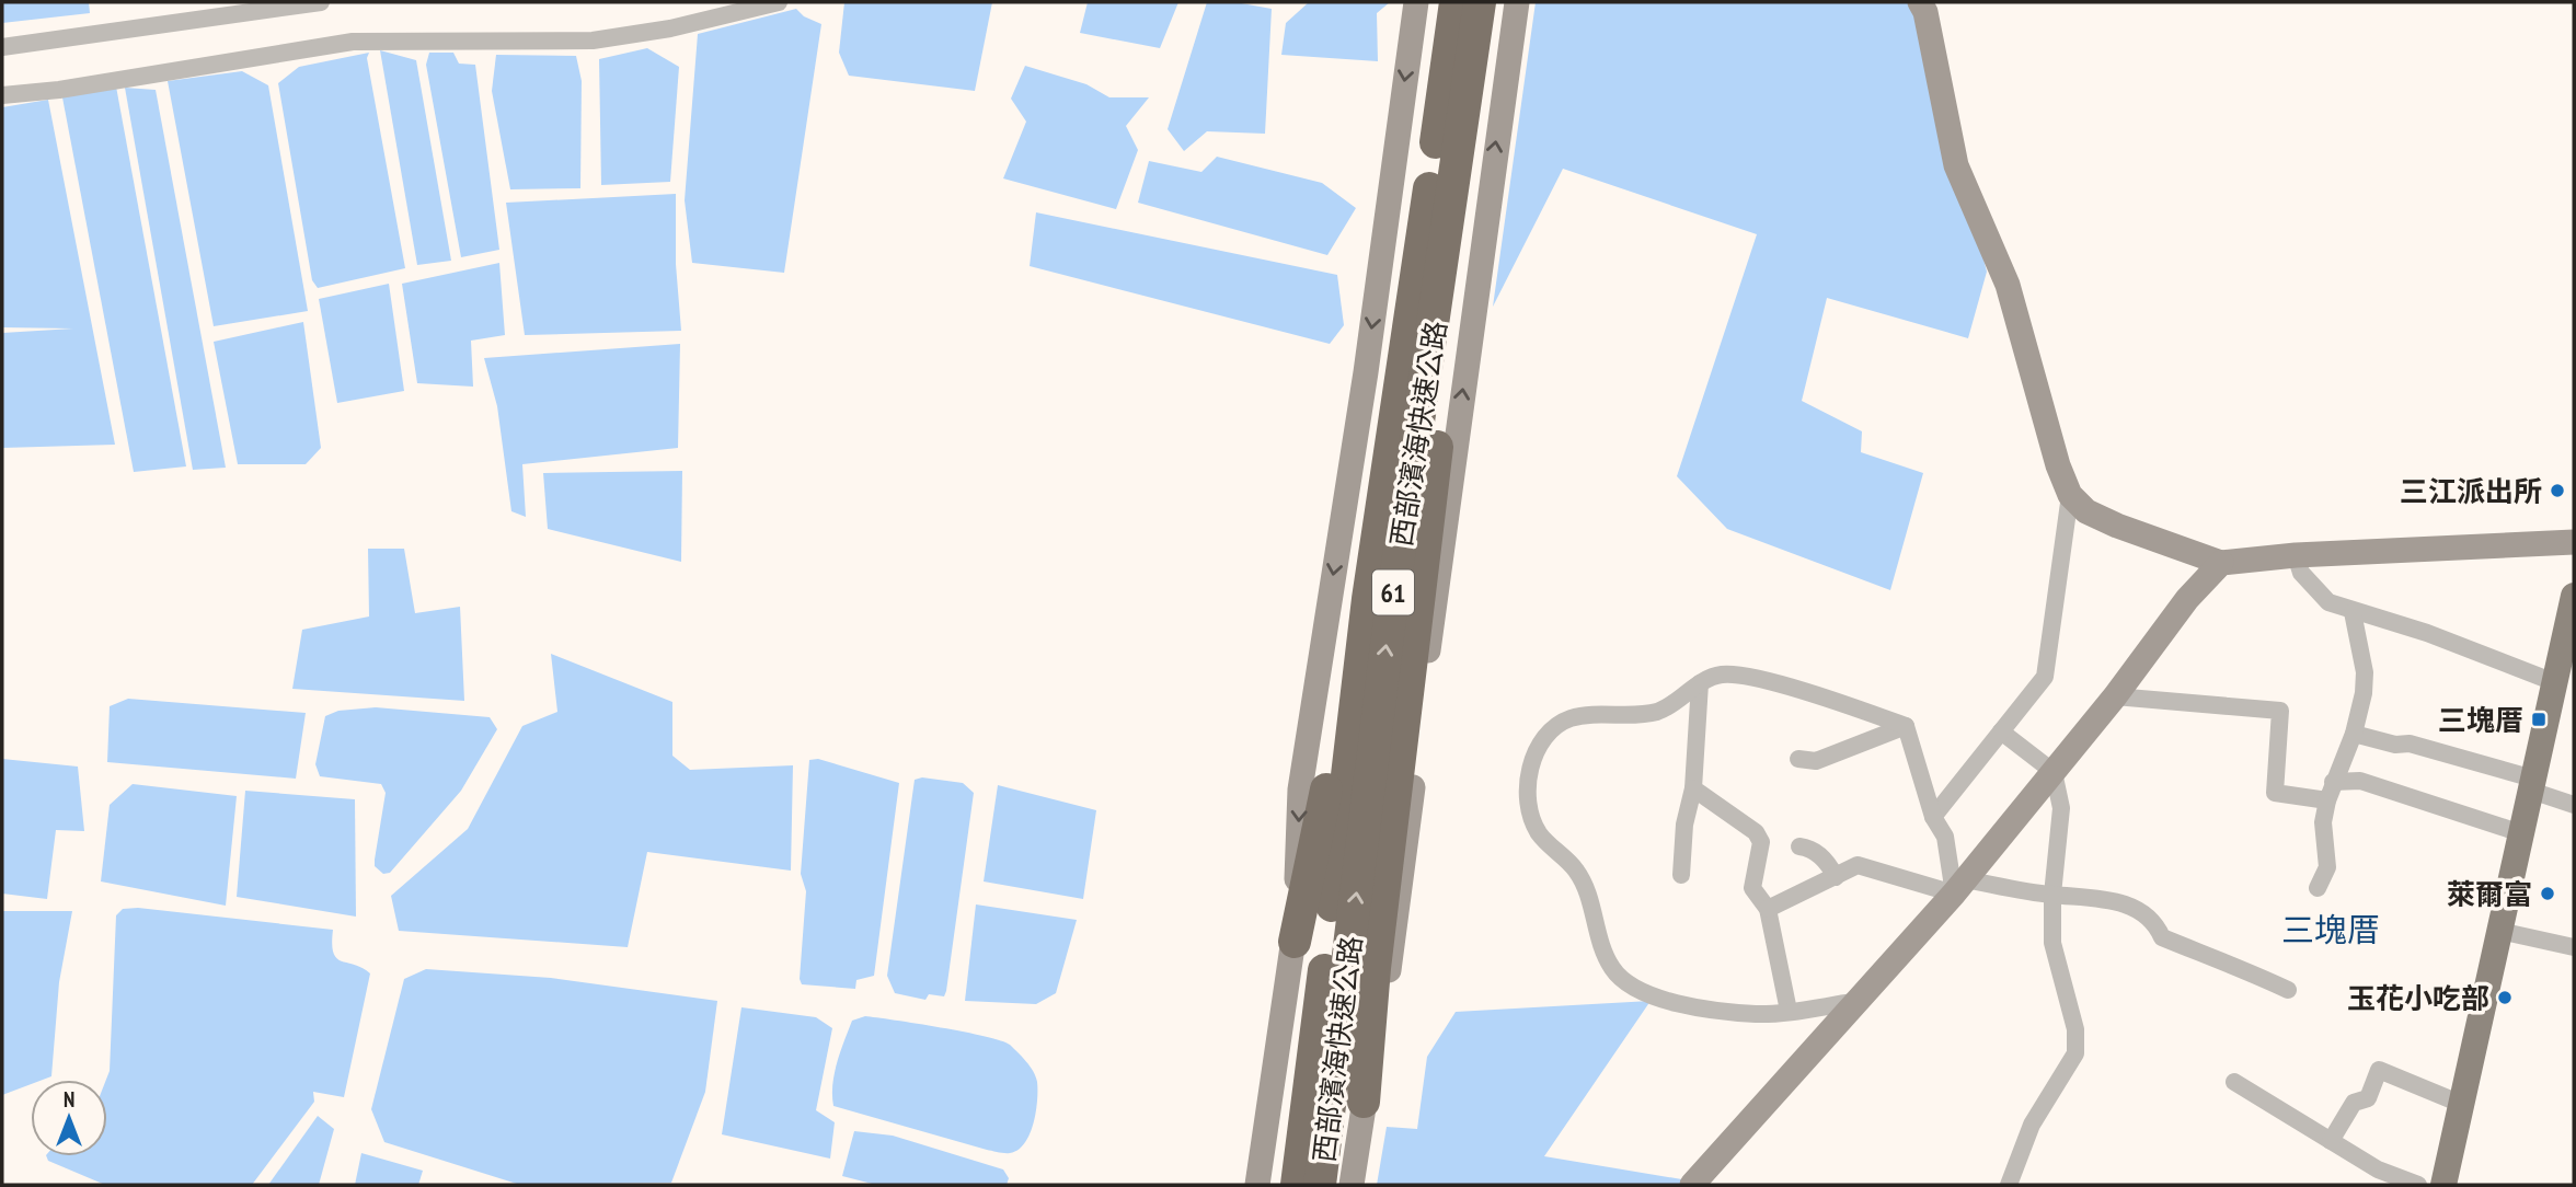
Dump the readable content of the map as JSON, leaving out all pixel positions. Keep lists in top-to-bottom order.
{
  "streets": {
    "highway": ["西部濱海快速公路", "61"]
  },
  "districts": ["三塊厝"],
  "places": {
    "other": ["三江派出所", "萊爾富", "玉花小吃部"],
    "transit": ["三塊厝"]
  },
  "north": "top"
}
